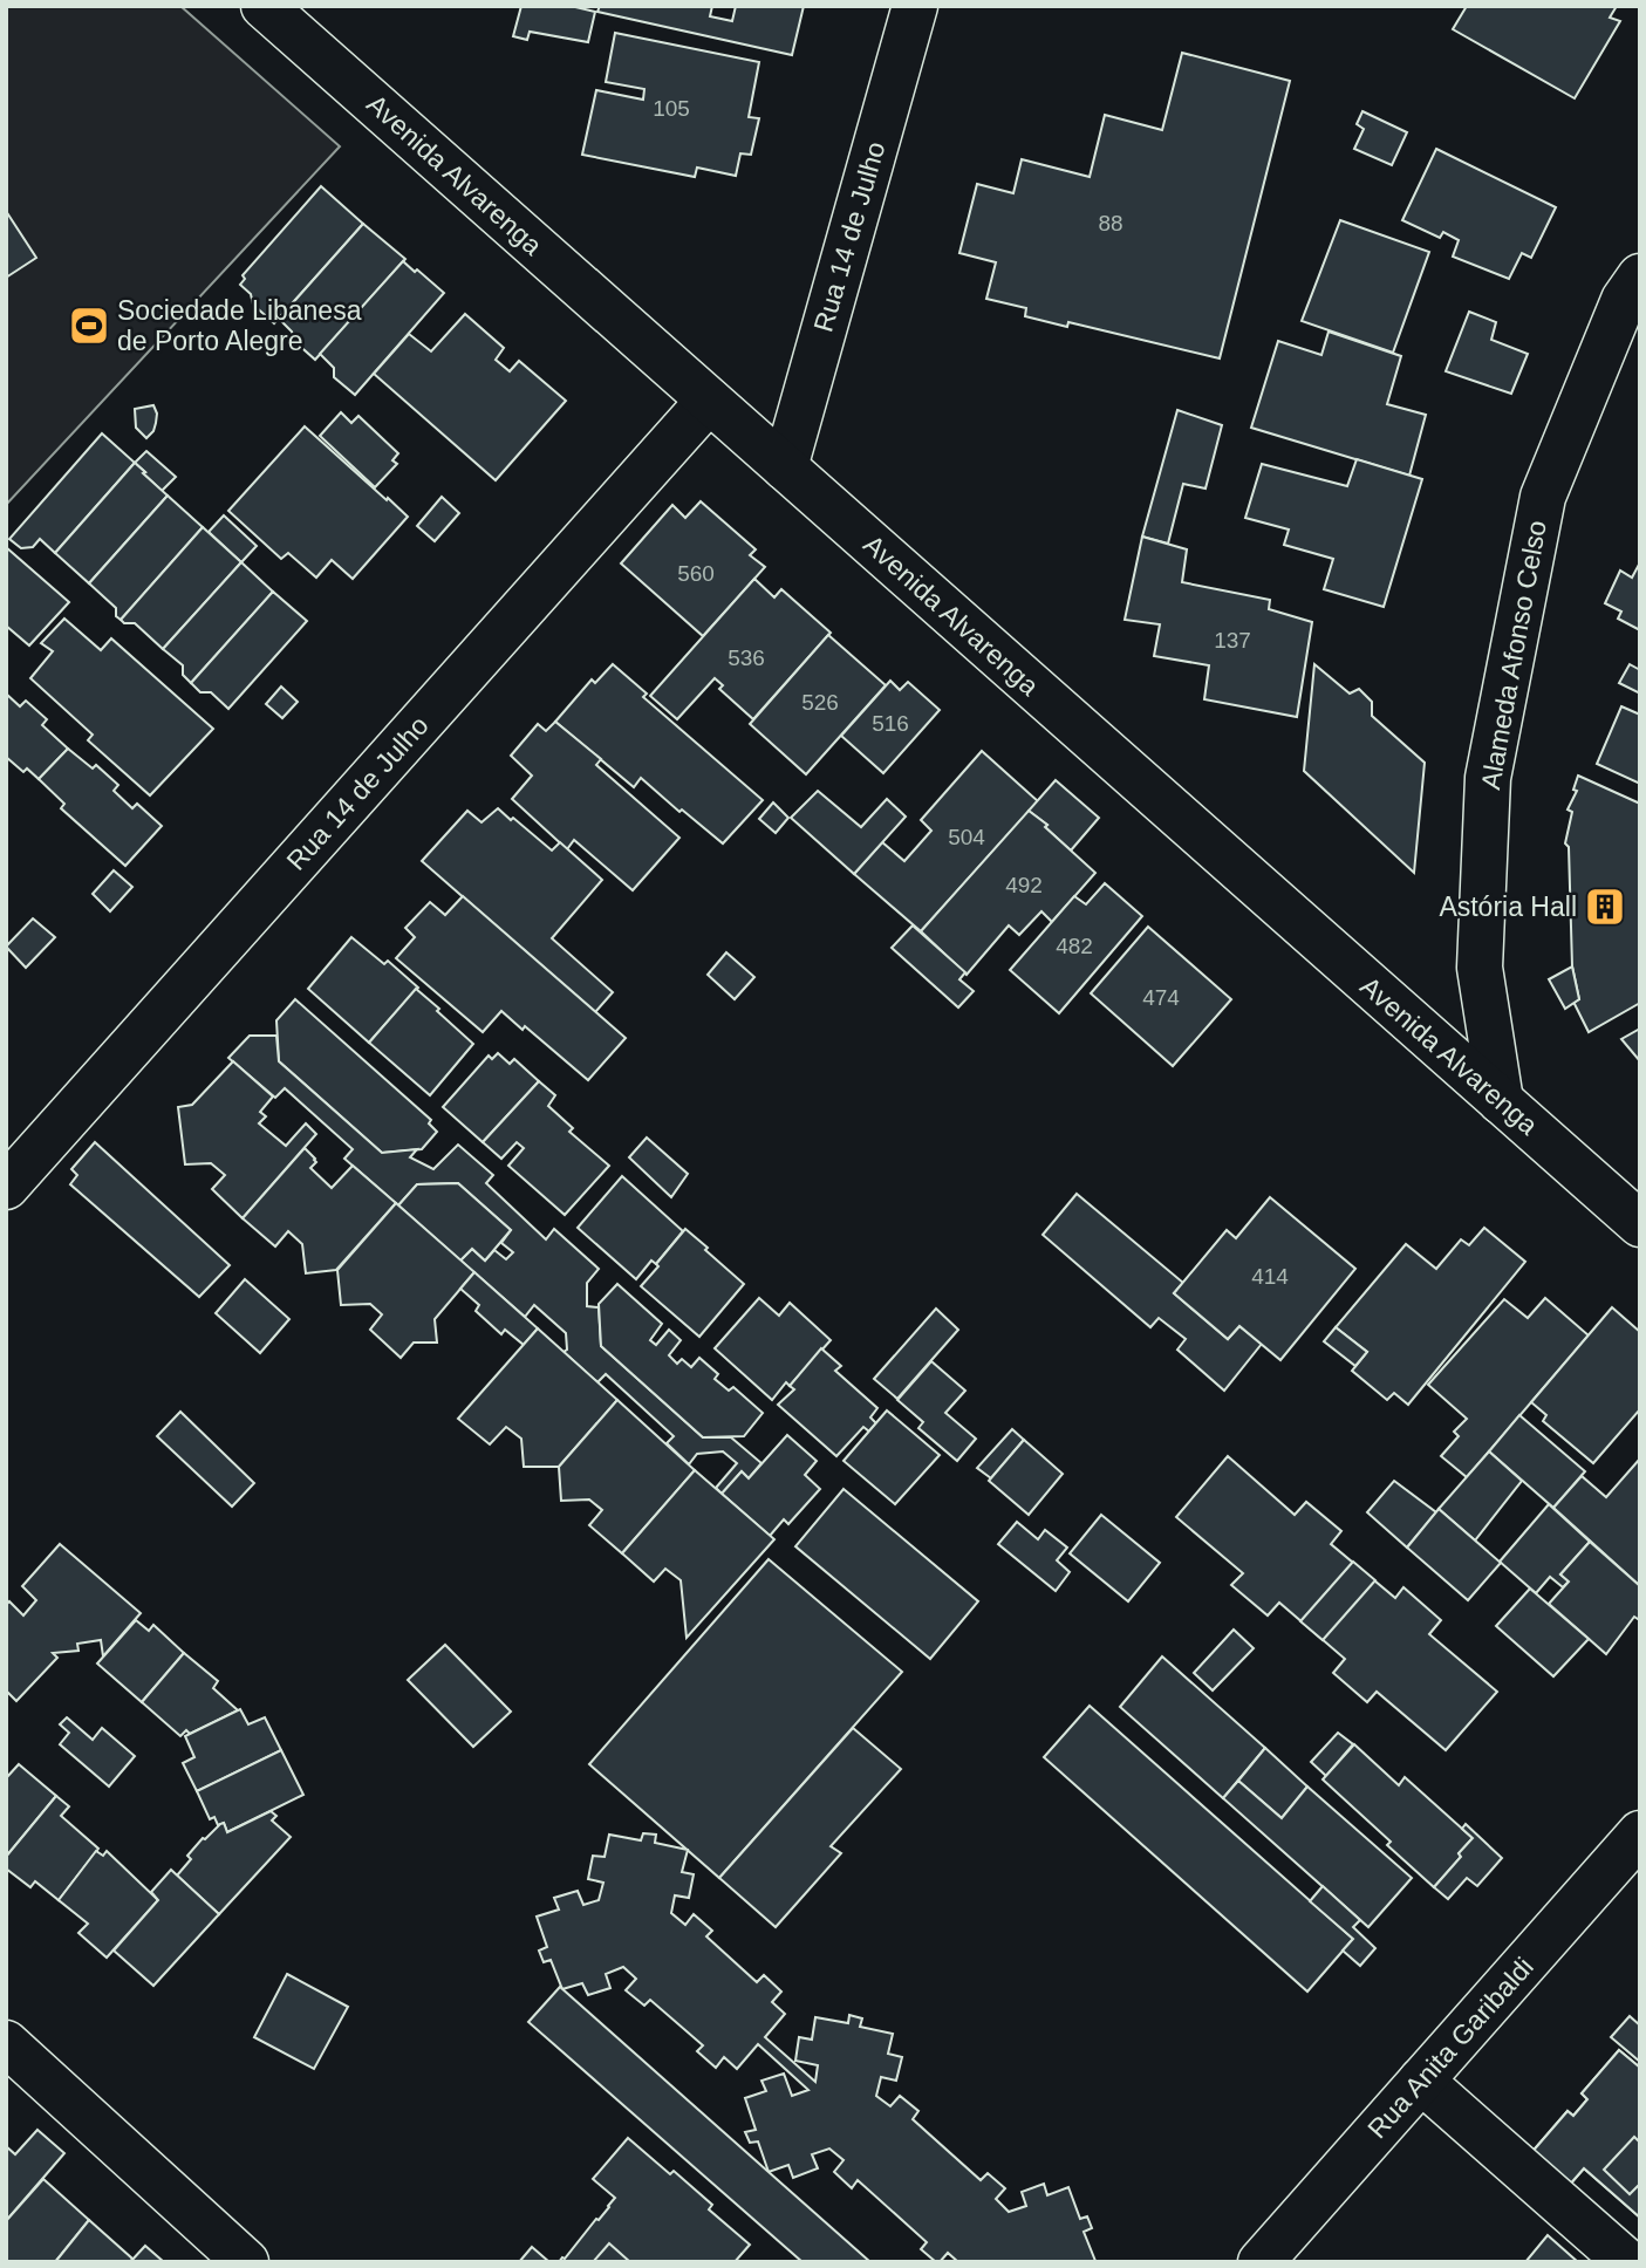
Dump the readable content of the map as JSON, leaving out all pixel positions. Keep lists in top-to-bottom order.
{
  "streets": {
    "street": [
      "Avenida Alvarenga",
      "Rua 14 de Julho",
      "Alameda Afonso Celso",
      "Rua Anita Garibaldi"
    ]
  },
  "crossings": [
    ["Avenida Alvarenga", "Rua 14 de Julho"],
    ["Avenida Alvarenga", "Alameda Afonso Celso"]
  ],
  "places": {
    "sports": ["Sociedade Libanesa de Porto Alegre"],
    "building": ["Astória Hall"]
  },
  "house_numbers": [
    "105",
    "88",
    "560",
    "137",
    "536",
    "526",
    "516",
    "504",
    "492",
    "482",
    "474",
    "414"
  ]
}
